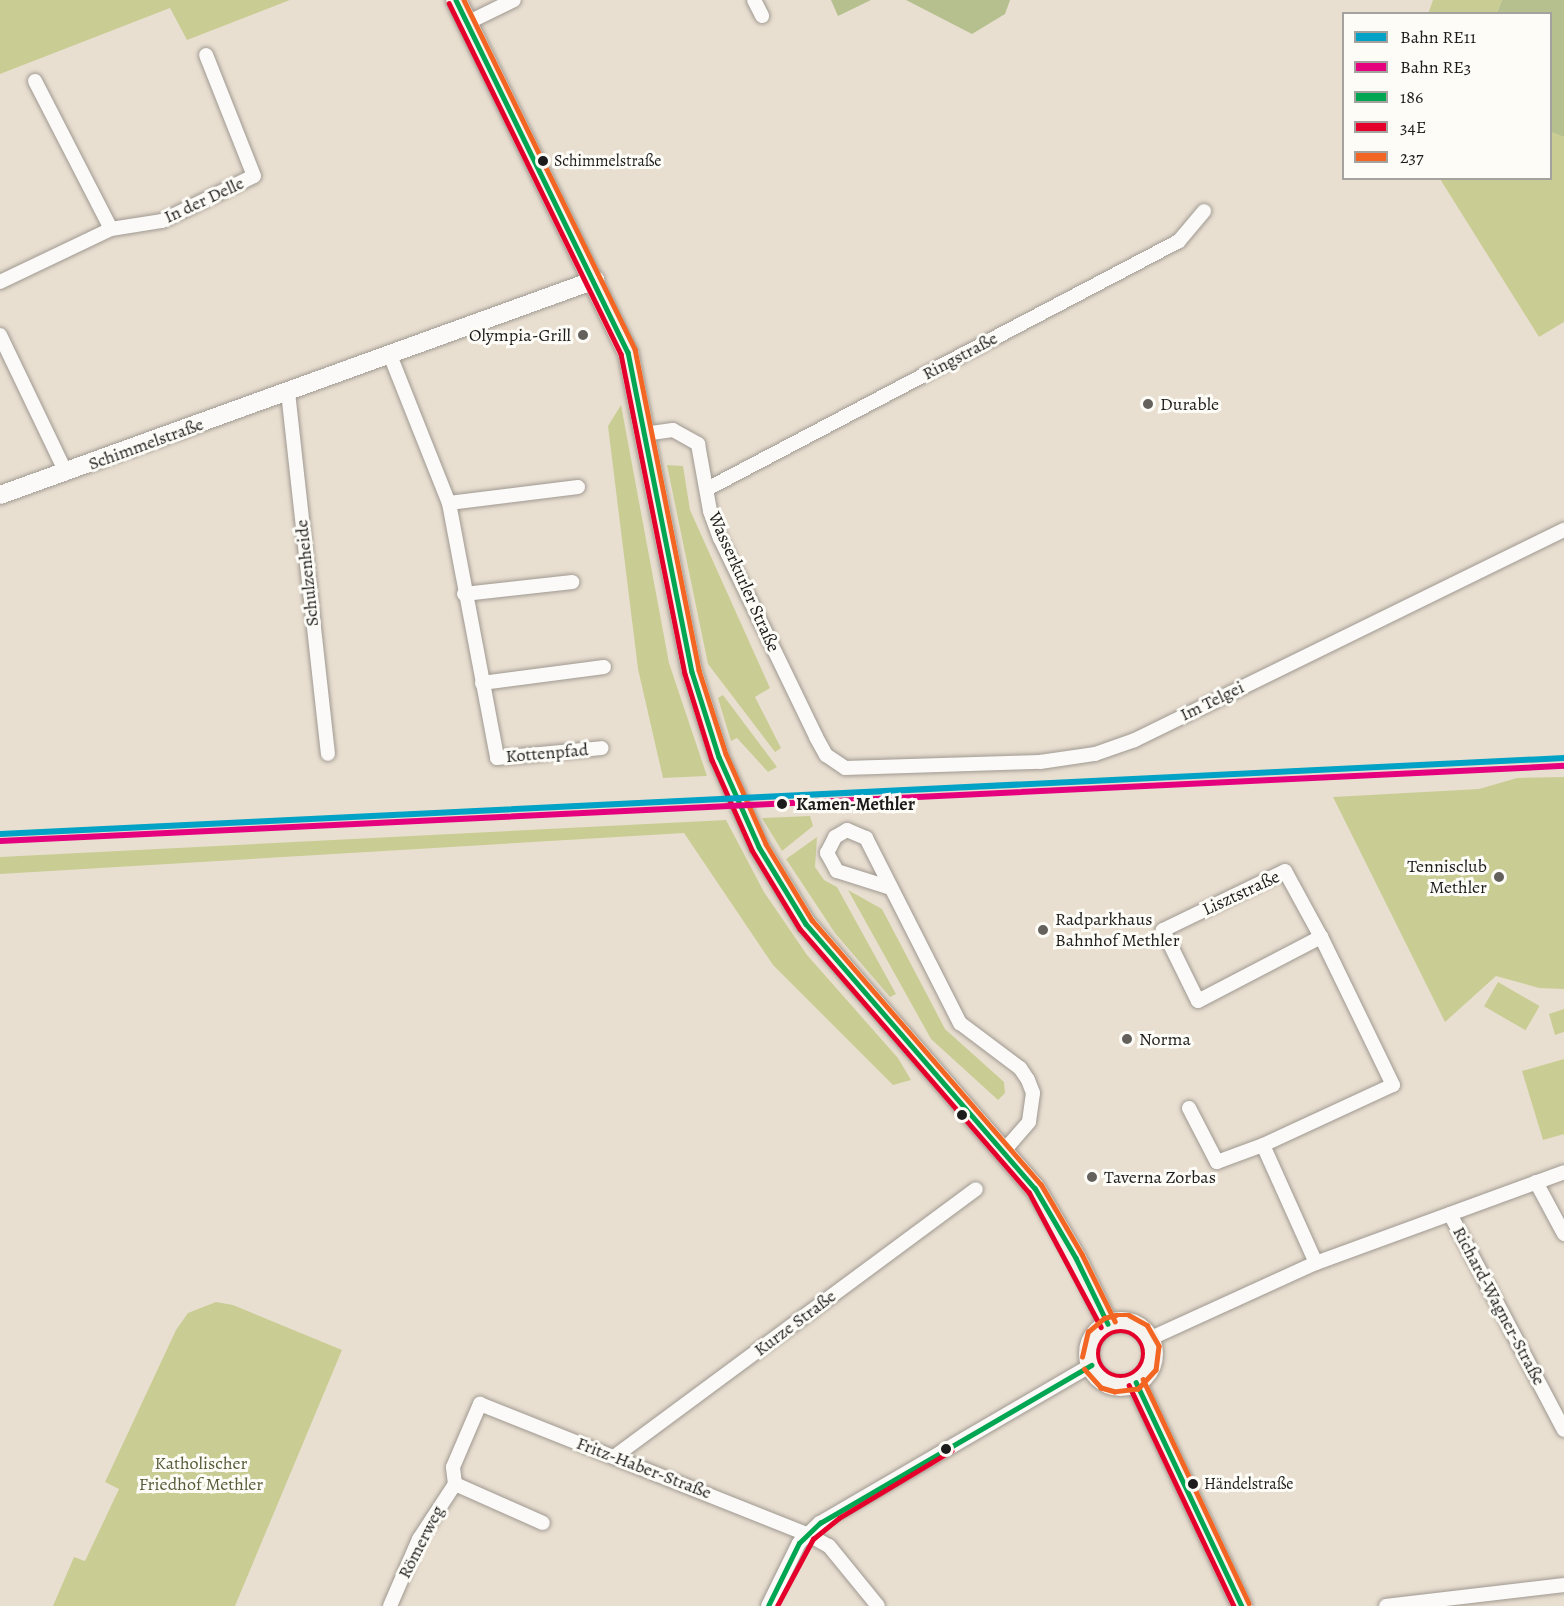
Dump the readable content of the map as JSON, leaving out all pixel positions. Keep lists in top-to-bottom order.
{
  "streets": {
    "street": [
      "In der Delle",
      "Ringstraße",
      "Schimmelstraße",
      "Schulzenheide",
      "Wasserkurler Straße",
      "Im Telgei",
      "Kottenpfad",
      "Lisztstraße",
      "Richard-Wagner-Straße",
      "Kurze Straße",
      "Fritz-Haber-Straße",
      "Römerweg"
    ]
  },
  "crossings": [
    ["Ringstraße", "Wasserkurler Straße"],
    ["Schimmelstraße", "Schulzenheide"],
    ["Schimmelstraße", "Kottenpfad"],
    ["Wasserkurler Straße", "Im Telgei"],
    ["Kurze Straße", "Fritz-Haber-Straße"],
    ["Fritz-Haber-Straße", "Römerweg"]
  ],
  "parks": ["Katholischer Friedhof Methler"],
  "places": [
    "Schimmelstraße",
    "Olympia-Grill",
    "Durable",
    "Kamen-Methler",
    "Tennisclub Methler",
    "Radparkhaus Bahnhof Methler",
    "Norma",
    "Taverna Zorbas",
    "Händelstraße"
  ],
  "lines": [
    "transit line 186",
    "transit line 237",
    "transit line 34E",
    "rail line RE11",
    "rail line RE3"
  ],
  "legend": [
    "Bahn RE11",
    "Bahn RE3",
    "186",
    "34E",
    "237"
  ]
}
